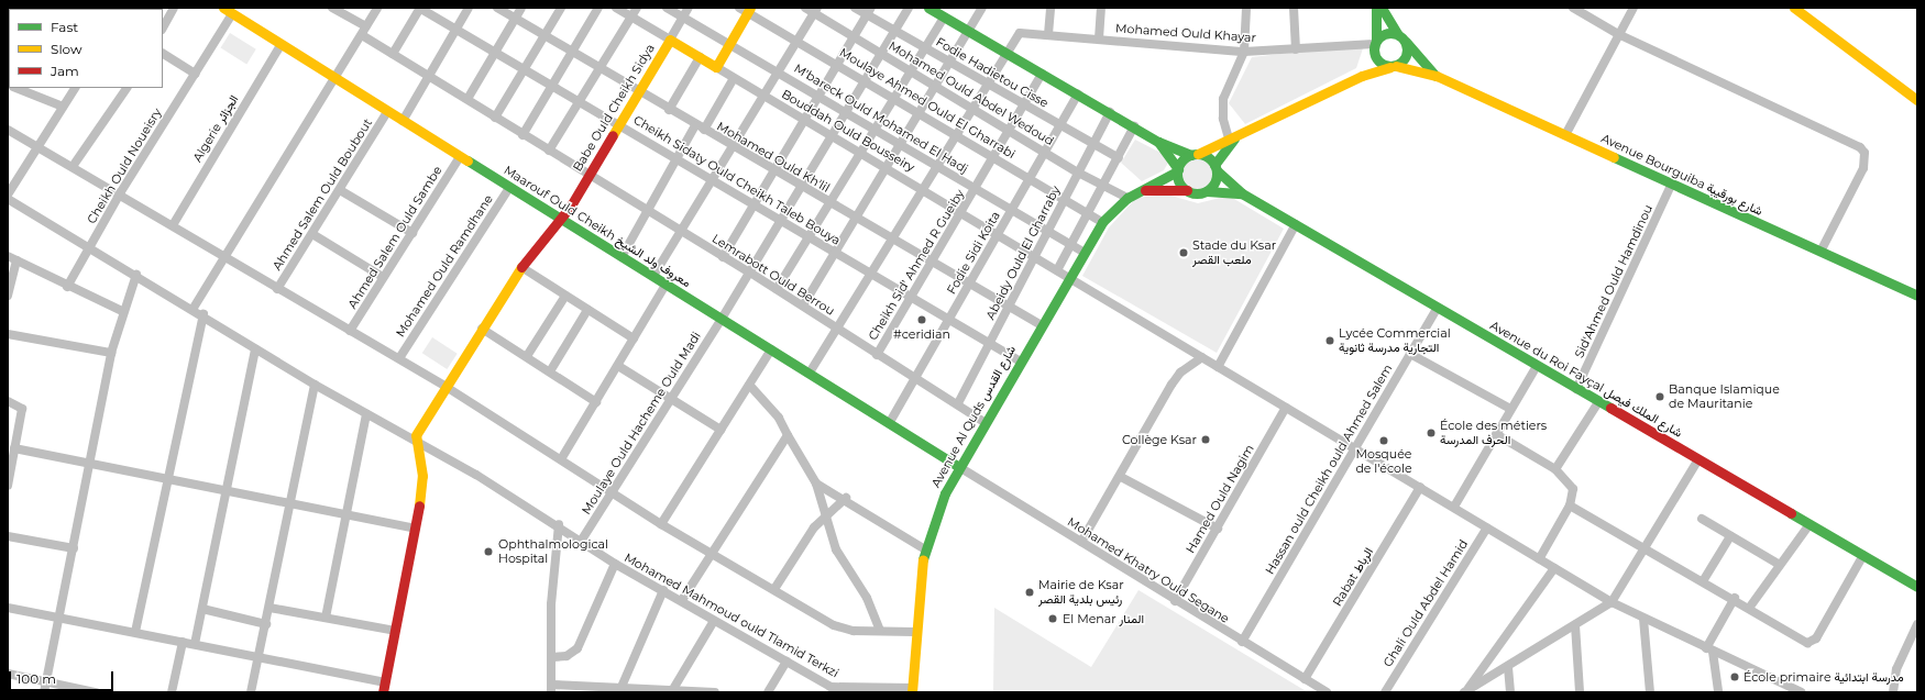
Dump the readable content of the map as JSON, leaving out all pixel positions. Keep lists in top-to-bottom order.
{
  "streets": {
    "main road": [
      "Babe Ould Cheikh Sidya",
      "Bouddah Ould Bousseiry",
      "Avenue Bourguiba شارع بورقيبة",
      "Maarouf Ould Cheikh معروف ولد الشيخ",
      "Avenue du Roi Fayçal شارع الملك فيصل",
      "Avenue Al Quds شارع القدس"
    ],
    "street": [
      "Mohamed Ould Khayar",
      "Fodie Hadietou Cisse",
      "Mohamed Ould Abdel Wedoud",
      "Moulaye Ahmed Ould El Gharrabi",
      "M'bareck Ould Mohamed El Hadj",
      "Algerie الجزائر",
      "Mohamed Ould Kh'lil",
      "Cheikh Ould Noueisry",
      "Cheikh Sidaty Ould Cheikh Taleb Bouya",
      "Ahmed Salem Ould Boubout",
      "Ahmed Salem Ould Sambe",
      "Fodie Sidi Koita",
      "Abeidy Ould El Gharraby",
      "Cheikh Sid' Ahmed R Gueiby",
      "Mohamed Ould Ramdhane",
      "Lemrabott Ould Berrou",
      "Sid'Ahmed Ould Hamdinou",
      "Moulaye Ould Hacheme Ould Madi",
      "Hassan ould Cheikh ould Ahmed Salem",
      "Hamed Ould Nagim",
      "Mohamed Khatry Ould Segane",
      "Rabat الرباط",
      "Ghali Ould Abdel Hamid",
      "Mohamed Mahmoud ould Tlamid Terkzi"
    ]
  },
  "crossings": [
    ["Mohamed Ould Khayar", "Avenue Bourguiba شارع بورقيبة"],
    ["Fodie Hadietou Cisse", "Fodie Sidi Koita"],
    ["Fodie Hadietou Cisse", "Abeidy Ould El Gharraby"],
    ["Fodie Hadietou Cisse", "Cheikh Sid' Ahmed R Gueiby"],
    ["Fodie Hadietou Cisse", "Moulaye Ould Hacheme Ould Madi"],
    ["Mohamed Ould Abdel Wedoud", "Fodie Sidi Koita"],
    ["Mohamed Ould Abdel Wedoud", "Abeidy Ould El Gharraby"],
    ["Mohamed Ould Abdel Wedoud", "Cheikh Sid' Ahmed R Gueiby"],
    ["Mohamed Ould Abdel Wedoud", "Avenue Al Quds شارع القدس"],
    ["Mohamed Ould Abdel Wedoud", "Moulaye Ould Hacheme Ould Madi"],
    ["Moulaye Ahmed Ould El Gharrabi", "Fodie Sidi Koita"],
    ["Moulaye Ahmed Ould El Gharrabi", "Abeidy Ould El Gharraby"],
    ["Moulaye Ahmed Ould El Gharrabi", "Cheikh Sid' Ahmed R Gueiby"],
    ["Moulaye Ahmed Ould El Gharrabi", "Avenue Al Quds شارع القدس"],
    ["Moulaye Ahmed Ould El Gharrabi", "Moulaye Ould Hacheme Ould Madi"],
    ["Babe Ould Cheikh Sidya", "M'bareck Ould Mohamed El Hadj"],
    ["Babe Ould Cheikh Sidya", "Bouddah Ould Bousseiry"],
    ["Babe Ould Cheikh Sidya", "Mohamed Ould Kh'lil"],
    ["Babe Ould Cheikh Sidya", "Cheikh Sidaty Ould Cheikh Taleb Bouya"],
    ["Babe Ould Cheikh Sidya", "Maarouf Ould Cheikh معروف ولد الشيخ"],
    ["Babe Ould Cheikh Sidya", "Lemrabott Ould Berrou"],
    ["Babe Ould Cheikh Sidya", "Mohamed Mahmoud ould Tlamid Terkzi"],
    ["M'bareck Ould Mohamed El Hadj", "Fodie Sidi Koita"],
    ["M'bareck Ould Mohamed El Hadj", "Abeidy Ould El Gharraby"],
    ["M'bareck Ould Mohamed El Hadj", "Cheikh Sid' Ahmed R Gueiby"],
    ["M'bareck Ould Mohamed El Hadj", "Avenue Al Quds شارع القدس"],
    ["M'bareck Ould Mohamed El Hadj", "Moulaye Ould Hacheme Ould Madi"],
    ["Algerie الجزائر", "Maarouf Ould Cheikh معروف ولد الشيخ"],
    ["Bouddah Ould Bousseiry", "Fodie Sidi Koita"],
    ["Bouddah Ould Bousseiry", "Abeidy Ould El Gharraby"],
    ["Bouddah Ould Bousseiry", "Cheikh Sid' Ahmed R Gueiby"],
    ["Bouddah Ould Bousseiry", "Avenue Al Quds شارع القدس"],
    ["Bouddah Ould Bousseiry", "Moulaye Ould Hacheme Ould Madi"],
    ["Bouddah Ould Bousseiry", "Hassan ould Cheikh ould Ahmed Salem"],
    ["Bouddah Ould Bousseiry", "Hamed Ould Nagim"],
    ["Bouddah Ould Bousseiry", "Rabat الرباط"],
    ["Bouddah Ould Bousseiry", "Ghali Ould Abdel Hamid"],
    ["Mohamed Ould Kh'lil", "Fodie Sidi Koita"],
    ["Mohamed Ould Kh'lil", "Abeidy Ould El Gharraby"],
    ["Mohamed Ould Kh'lil", "Cheikh Sid' Ahmed R Gueiby"],
    ["Mohamed Ould Kh'lil", "Avenue Al Quds شارع القدس"],
    ["Mohamed Ould Kh'lil", "Moulaye Ould Hacheme Ould Madi"],
    ["Cheikh Ould Noueisry", "Maarouf Ould Cheikh معروف ولد الشيخ"],
    ["Cheikh Ould Noueisry", "Mohamed Mahmoud ould Tlamid Terkzi"],
    ["Avenue Bourguiba شارع بورقيبة", "Sid'Ahmed Ould Hamdinou"],
    ["Cheikh Sidaty Ould Cheikh Taleb Bouya", "Fodie Sidi Koita"],
    ["Cheikh Sidaty Ould Cheikh Taleb Bouya", "Abeidy Ould El Gharraby"],
    ["Cheikh Sidaty Ould Cheikh Taleb Bouya", "Cheikh Sid' Ahmed R Gueiby"],
    ["Cheikh Sidaty Ould Cheikh Taleb Bouya", "Avenue Al Quds شارع القدس"],
    ["Cheikh Sidaty Ould Cheikh Taleb Bouya", "Moulaye Ould Hacheme Ould Madi"],
    ["Ahmed Salem Ould Boubout", "Maarouf Ould Cheikh معروف ولد الشيخ"],
    ["Maarouf Ould Cheikh معروف ولد الشيخ", "Ahmed Salem Ould Sambe"],
    ["Maarouf Ould Cheikh معروف ولد الشيخ", "Fodie Sidi Koita"],
    ["Maarouf Ould Cheikh معروف ولد الشيخ", "Mohamed Ould Ramdhane"],
    ["Maarouf Ould Cheikh معروف ولد الشيخ", "Avenue Al Quds شارع القدس"],
    ["Maarouf Ould Cheikh معروف ولد الشيخ", "Moulaye Ould Hacheme Ould Madi"],
    ["Maarouf Ould Cheikh معروف ولد الشيخ", "Mohamed Khatry Ould Segane"],
    ["Fodie Sidi Koita", "Lemrabott Ould Berrou"],
    ["Abeidy Ould El Gharraby", "Lemrabott Ould Berrou"],
    ["Cheikh Sid' Ahmed R Gueiby", "Lemrabott Ould Berrou"],
    ["Lemrabott Ould Berrou", "Avenue Al Quds شارع القدس"],
    ["Lemrabott Ould Berrou", "Moulaye Ould Hacheme Ould Madi"],
    ["Sid'Ahmed Ould Hamdinou", "Avenue du Roi Fayçal شارع الملك فيصل"],
    ["Avenue du Roi Fayçal شارع الملك فيصل", "Hassan ould Cheikh ould Ahmed Salem"],
    ["Avenue Al Quds شارع القدس", "Mohamed Khatry Ould Segane"],
    ["Avenue Al Quds شارع القدس", "Mohamed Mahmoud ould Tlamid Terkzi"],
    ["Moulaye Ould Hacheme Ould Madi", "Mohamed Mahmoud ould Tlamid Terkzi"],
    ["Hassan ould Cheikh ould Ahmed Salem", "Mohamed Khatry Ould Segane"],
    ["Hamed Ould Nagim", "Mohamed Khatry Ould Segane"],
    ["Mohamed Khatry Ould Segane", "Rabat الرباط"]
  ],
  "places": [
    "Stade du Ksar ملعب القصر",
    "#ceridian",
    "Lycée Commercial التجارية مدرسة ثانوية",
    "Banque Islamique de Mauritanie",
    "École des métiers الحرف المدرسة",
    "Collège Ksar",
    "Mosquée de l'école",
    "Ophthalmological Hospital",
    "Mairie de Ksar رئيس بلدية القصر",
    "El Menar المنار",
    "École primaire مدرسة ابتدائية"
  ],
  "legend": ["Fast", "Slow", "Jam"],
  "scale_bar": "100 m"
}
